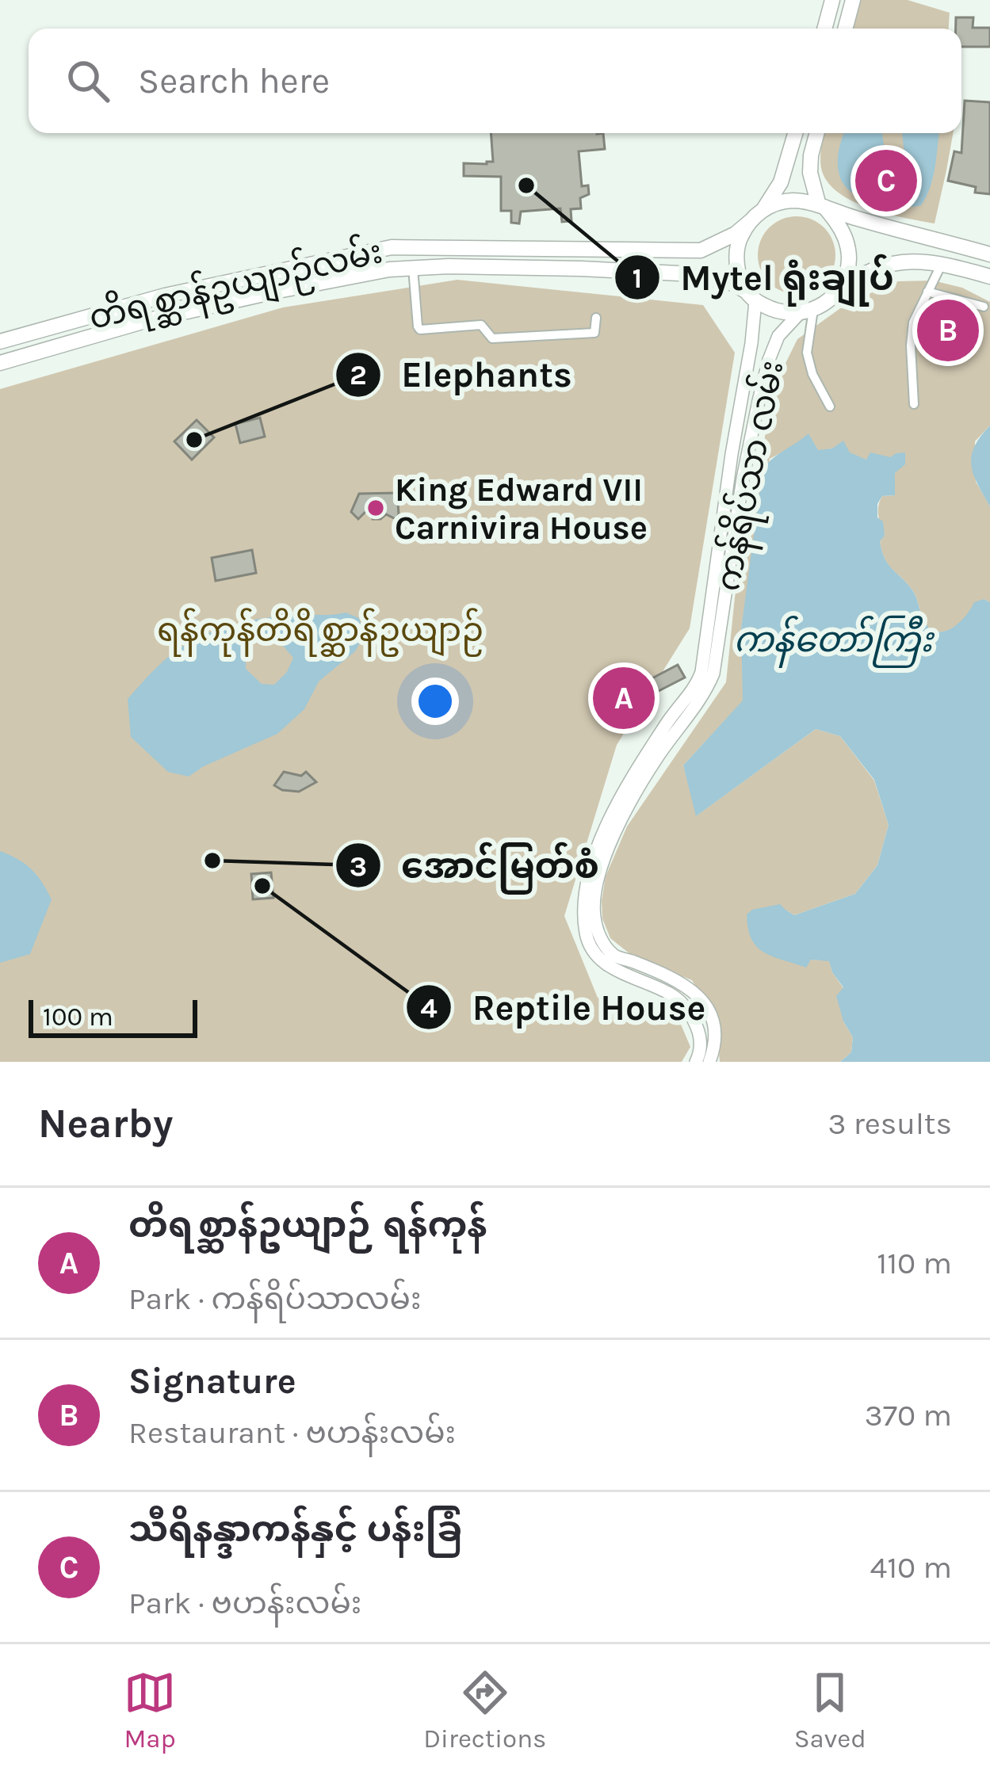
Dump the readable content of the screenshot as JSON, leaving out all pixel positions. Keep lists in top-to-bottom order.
{
  "streets": {
    "main road": ["တိရစ္ဆာန်ဥယျာဉ်လမ်း", "ကန်ရိပ်သာ လမ်း"]
  },
  "crossings": [
    ["တိရစ္ဆာန်ဥယျာဉ်လမ်း", "ကန်ရိပ်သာ လမ်း"]
  ],
  "water": ["ကန်တော်ကြီး"],
  "parks": ["ရန်ကုန်တိရိစ္ဆာန်ဥယျာဉ်"],
  "places": [
    "Mytel ရုံးချုပ်",
    "Elephants",
    "King Edward VII Carnivira House",
    "အောင်မြတ်စံ",
    "Reptile House"
  ],
  "scale_bar": "100 m",
  "page": {
    "search": "Search here",
    "pins": ["C", "B", "A"],
    "scale": "100 m",
    "heading": ["Nearby", "3 results"],
    "list": [
      {
        "mark": "A",
        "name": "တိရစ္ဆာန်ဥယျာဉ် ရန်ကုန်",
        "note": "Park · ကန်ရိပ်သာလမ်း",
        "value": "110 m"
      },
      {
        "mark": "B",
        "name": "Signature",
        "note": "Restaurant · ဗဟန်းလမ်း",
        "value": "370 m"
      },
      {
        "mark": "C",
        "name": "သီရိနန္ဒာကန်နှင့် ပန်းခြံ",
        "note": "Park · ဗဟန်းလမ်း",
        "value": "410 m"
      }
    ],
    "nav": ["Map", "Directions", "Saved"]
  }
}
